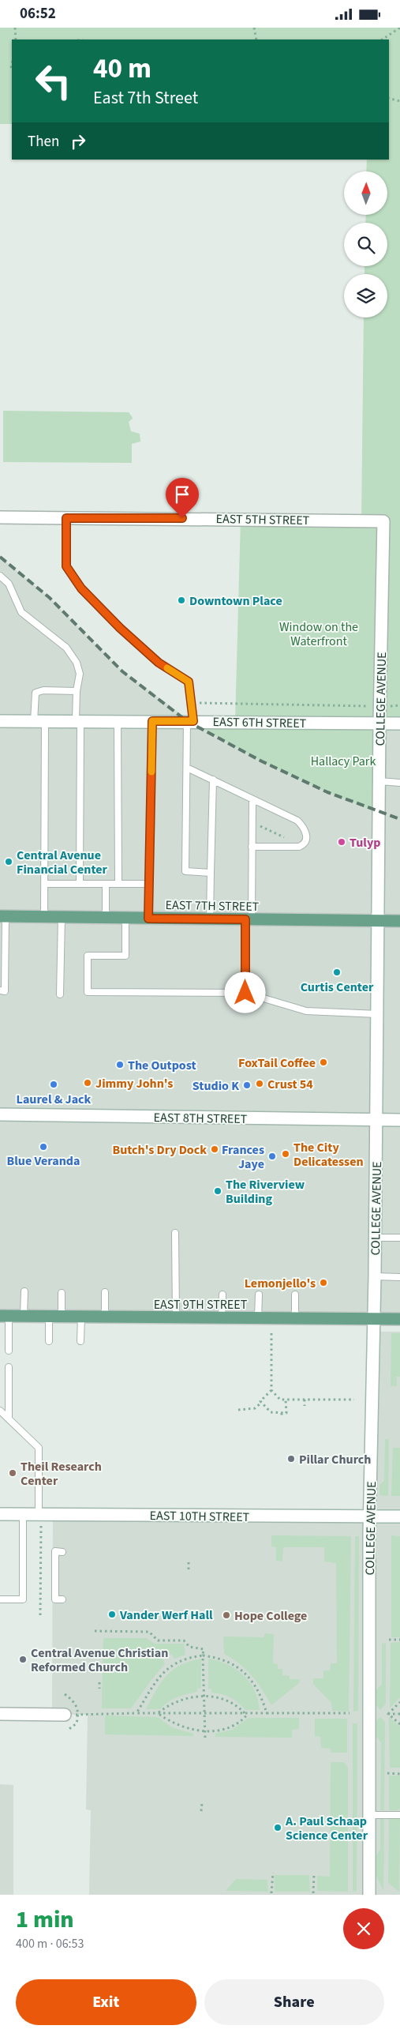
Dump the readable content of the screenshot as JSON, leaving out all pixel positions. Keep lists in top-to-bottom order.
{
  "streets": {
    "main road": ["EAST 7TH STREET", "EAST 9TH STREET"],
    "street": [
      "EAST 5TH STREET",
      "COLLEGE AVENUE",
      "EAST 6TH STREET",
      "EAST 8TH STREET",
      "EAST 10TH STREET"
    ]
  },
  "crossings": [
    ["EAST 5TH STREET", "COLLEGE AVENUE"],
    ["COLLEGE AVENUE", "EAST 6TH STREET"],
    ["COLLEGE AVENUE", "EAST 7TH STREET"],
    ["COLLEGE AVENUE", "EAST 8TH STREET"],
    ["COLLEGE AVENUE", "EAST 9TH STREET"],
    ["COLLEGE AVENUE", "EAST 10TH STREET"]
  ],
  "parks": ["Window on the Waterfront", "Hallacy Park"],
  "places": [
    "Downtown Place",
    "Tulyp",
    "Central Avenue Financial Center",
    "Curtis Center",
    "FoxTail Coffee",
    "The Outpost",
    "Jimmy John's",
    "Crust 54",
    "Laurel & Jack",
    "Studio K",
    "Blue Veranda",
    "Butch's Dry Dock",
    "The City Delicatessen",
    "Frances Jaye",
    "The Riverview Building",
    "Lemonjello's",
    "Pillar Church",
    "Theil Research Center",
    "Vander Werf Hall",
    "Hope College",
    "Central Avenue Christian Reformed Church",
    "A. Paul Schaap Science Center"
  ],
  "north": "top",
  "page": {
    "status": "06:52",
    "turn": ["40 m", "East 7th Street"],
    "then": "Then",
    "heading": ["1 min", "400 m · 06:53"],
    "buttons": ["Exit", "Share"]
  }
}
